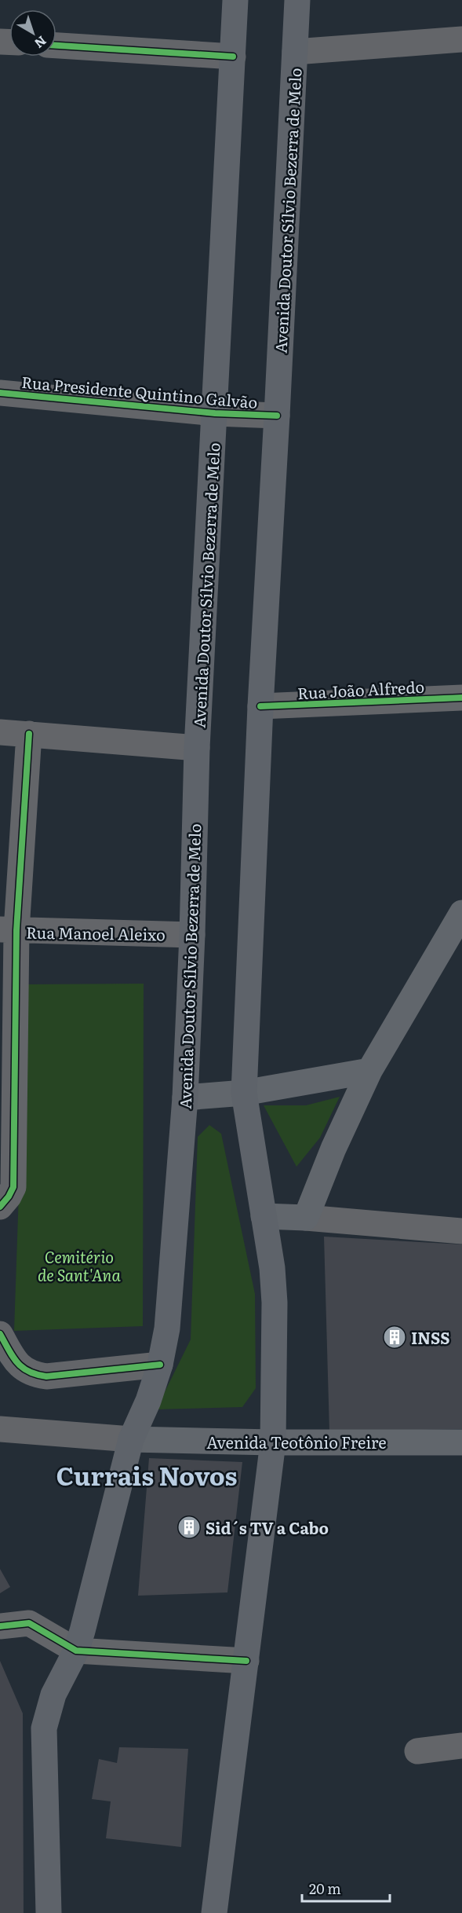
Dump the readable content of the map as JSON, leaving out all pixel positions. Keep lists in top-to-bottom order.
{
  "streets": {
    "highway": ["Avenida Doutor Sílvio Bezerra de Melo"],
    "main road": ["Avenida Teotônio Freire"],
    "street": ["Rua Presidente Quintino Galvão", "Rua João Alfredo", "Rua Manoel Aleixo"]
  },
  "crossings": [
    ["Avenida Doutor Sílvio Bezerra de Melo", "Rua Presidente Quintino Galvão"],
    ["Avenida Doutor Sílvio Bezerra de Melo", "Rua João Alfredo"],
    ["Avenida Doutor Sílvio Bezerra de Melo", "Rua Manoel Aleixo"],
    ["Avenida Doutor Sílvio Bezerra de Melo", "Avenida Teotônio Freire"]
  ],
  "districts": ["Currais Novos"],
  "parks": ["Cemitério de Sant'Ana"],
  "places": {
    "building": ["INSS", "Sid´s TV a Cabo"]
  },
  "scale_bar": "20 m",
  "north": "bottom right"
}
